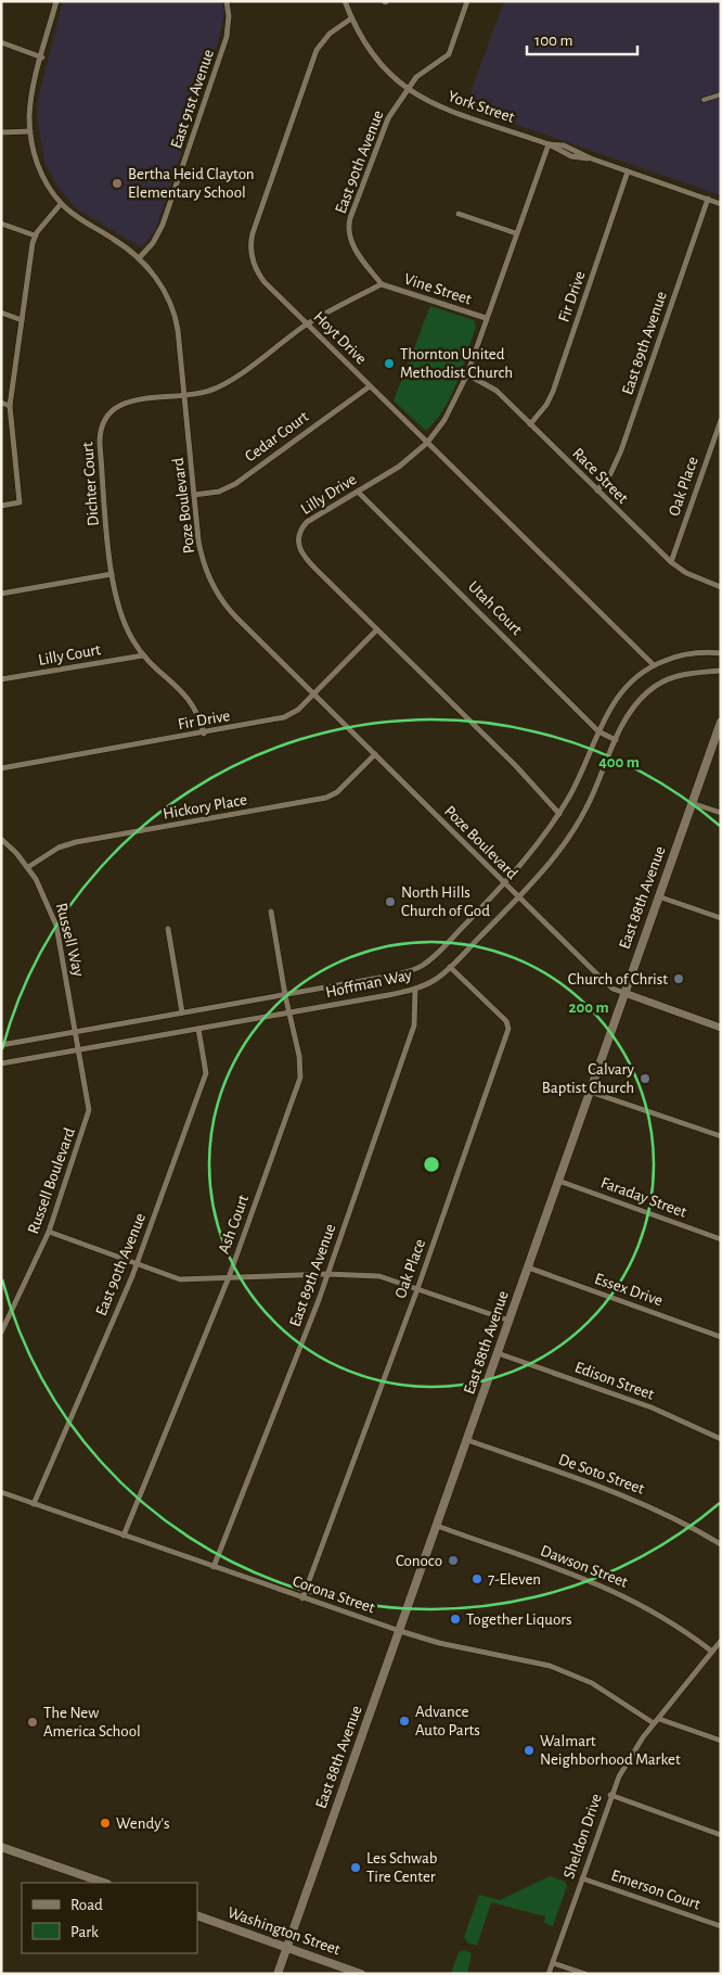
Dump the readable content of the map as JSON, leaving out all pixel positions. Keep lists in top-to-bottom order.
{
  "streets": {
    "main road": ["East 88th Avenue", "Washington Street"],
    "street": [
      "East 91st Avenue",
      "York Street",
      "East 90th Avenue",
      "Vine Street",
      "Fir Drive",
      "Hoyt Drive",
      "East 89th Avenue",
      "Cedar Court",
      "Race Street",
      "Dichter Court",
      "Oak Place",
      "Lilly Drive",
      "Poze Boulevard",
      "Utah Court",
      "Lilly Court",
      "Hickory Place",
      "Russell Way",
      "Hoffman Way",
      "Russell Boulevard",
      "Faraday Street",
      "Ash Court",
      "Essex Drive",
      "Edison Street",
      "De Soto Street",
      "Dawson Street",
      "Corona Street",
      "Sheldon Drive",
      "Emerson Court"
    ]
  },
  "crossings": [
    ["East 91st Avenue", "Poze Boulevard"],
    ["York Street", "East 90th Avenue"],
    ["York Street", "Fir Drive"],
    ["York Street", "Hoyt Drive"],
    ["York Street", "East 89th Avenue"],
    ["York Street", "Lilly Drive"],
    ["East 90th Avenue", "Vine Street"],
    ["East 90th Avenue", "Dichter Court"],
    ["East 90th Avenue", "Hoffman Way"],
    ["East 90th Avenue", "Corona Street"],
    ["Vine Street", "Dichter Court"],
    ["Vine Street", "Lilly Drive"],
    ["Fir Drive", "Race Street"],
    ["Fir Drive", "Dichter Court"],
    ["Fir Drive", "Lilly Drive"],
    ["Fir Drive", "Poze Boulevard"],
    ["Hoyt Drive", "Cedar Court"],
    ["Hoyt Drive", "Dichter Court"],
    ["Hoyt Drive", "Lilly Drive"],
    ["Hoyt Drive", "Hoffman Way"],
    ["East 89th Avenue", "Race Street"],
    ["East 89th Avenue", "Hoffman Way"],
    ["East 89th Avenue", "Corona Street"],
    ["Cedar Court", "Poze Boulevard"],
    ["Race Street", "Oak Place"],
    ["Race Street", "Lilly Drive"],
    ["Dichter Court", "Poze Boulevard"],
    ["Dichter Court", "Lilly Court"],
    ["Oak Place", "Hoffman Way"],
    ["Oak Place", "Corona Street"],
    ["Lilly Drive", "Utah Court"],
    ["Lilly Drive", "Hoffman Way"],
    ["Poze Boulevard", "Hickory Place"],
    ["Poze Boulevard", "East 88th Avenue"],
    ["Poze Boulevard", "Hoffman Way"],
    ["Utah Court", "Hoffman Way"],
    ["Hickory Place", "Russell Way"],
    ["East 88th Avenue", "Faraday Street"],
    ["East 88th Avenue", "Essex Drive"],
    ["East 88th Avenue", "Edison Street"],
    ["East 88th Avenue", "De Soto Street"],
    ["East 88th Avenue", "Dawson Street"],
    ["East 88th Avenue", "Corona Street"],
    ["East 88th Avenue", "Washington Street"],
    ["Russell Way", "Hoffman Way"],
    ["Russell Way", "Russell Boulevard"],
    ["Hoffman Way", "Russell Boulevard"],
    ["Hoffman Way", "Ash Court"],
    ["Ash Court", "Corona Street"],
    ["Dawson Street", "Sheldon Drive"],
    ["Corona Street", "Sheldon Drive"],
    ["Sheldon Drive", "Emerson Court"]
  ],
  "places": [
    "Bertha Heid Clayton Elementary School",
    "Thornton United Methodist Church",
    "North Hills Church of God",
    "Church of Christ",
    "Calvary Baptist Church",
    "Conoco",
    "7-Eleven",
    "Together Liquors",
    "Advance Auto Parts",
    "The New America School",
    "Walmart Neighborhood Market",
    "Wendy's",
    "Les Schwab Tire Center"
  ],
  "legend": ["Road", "Park"],
  "scale_bar": "100 m",
  "rings": ["400 m", "200 m"]
}
